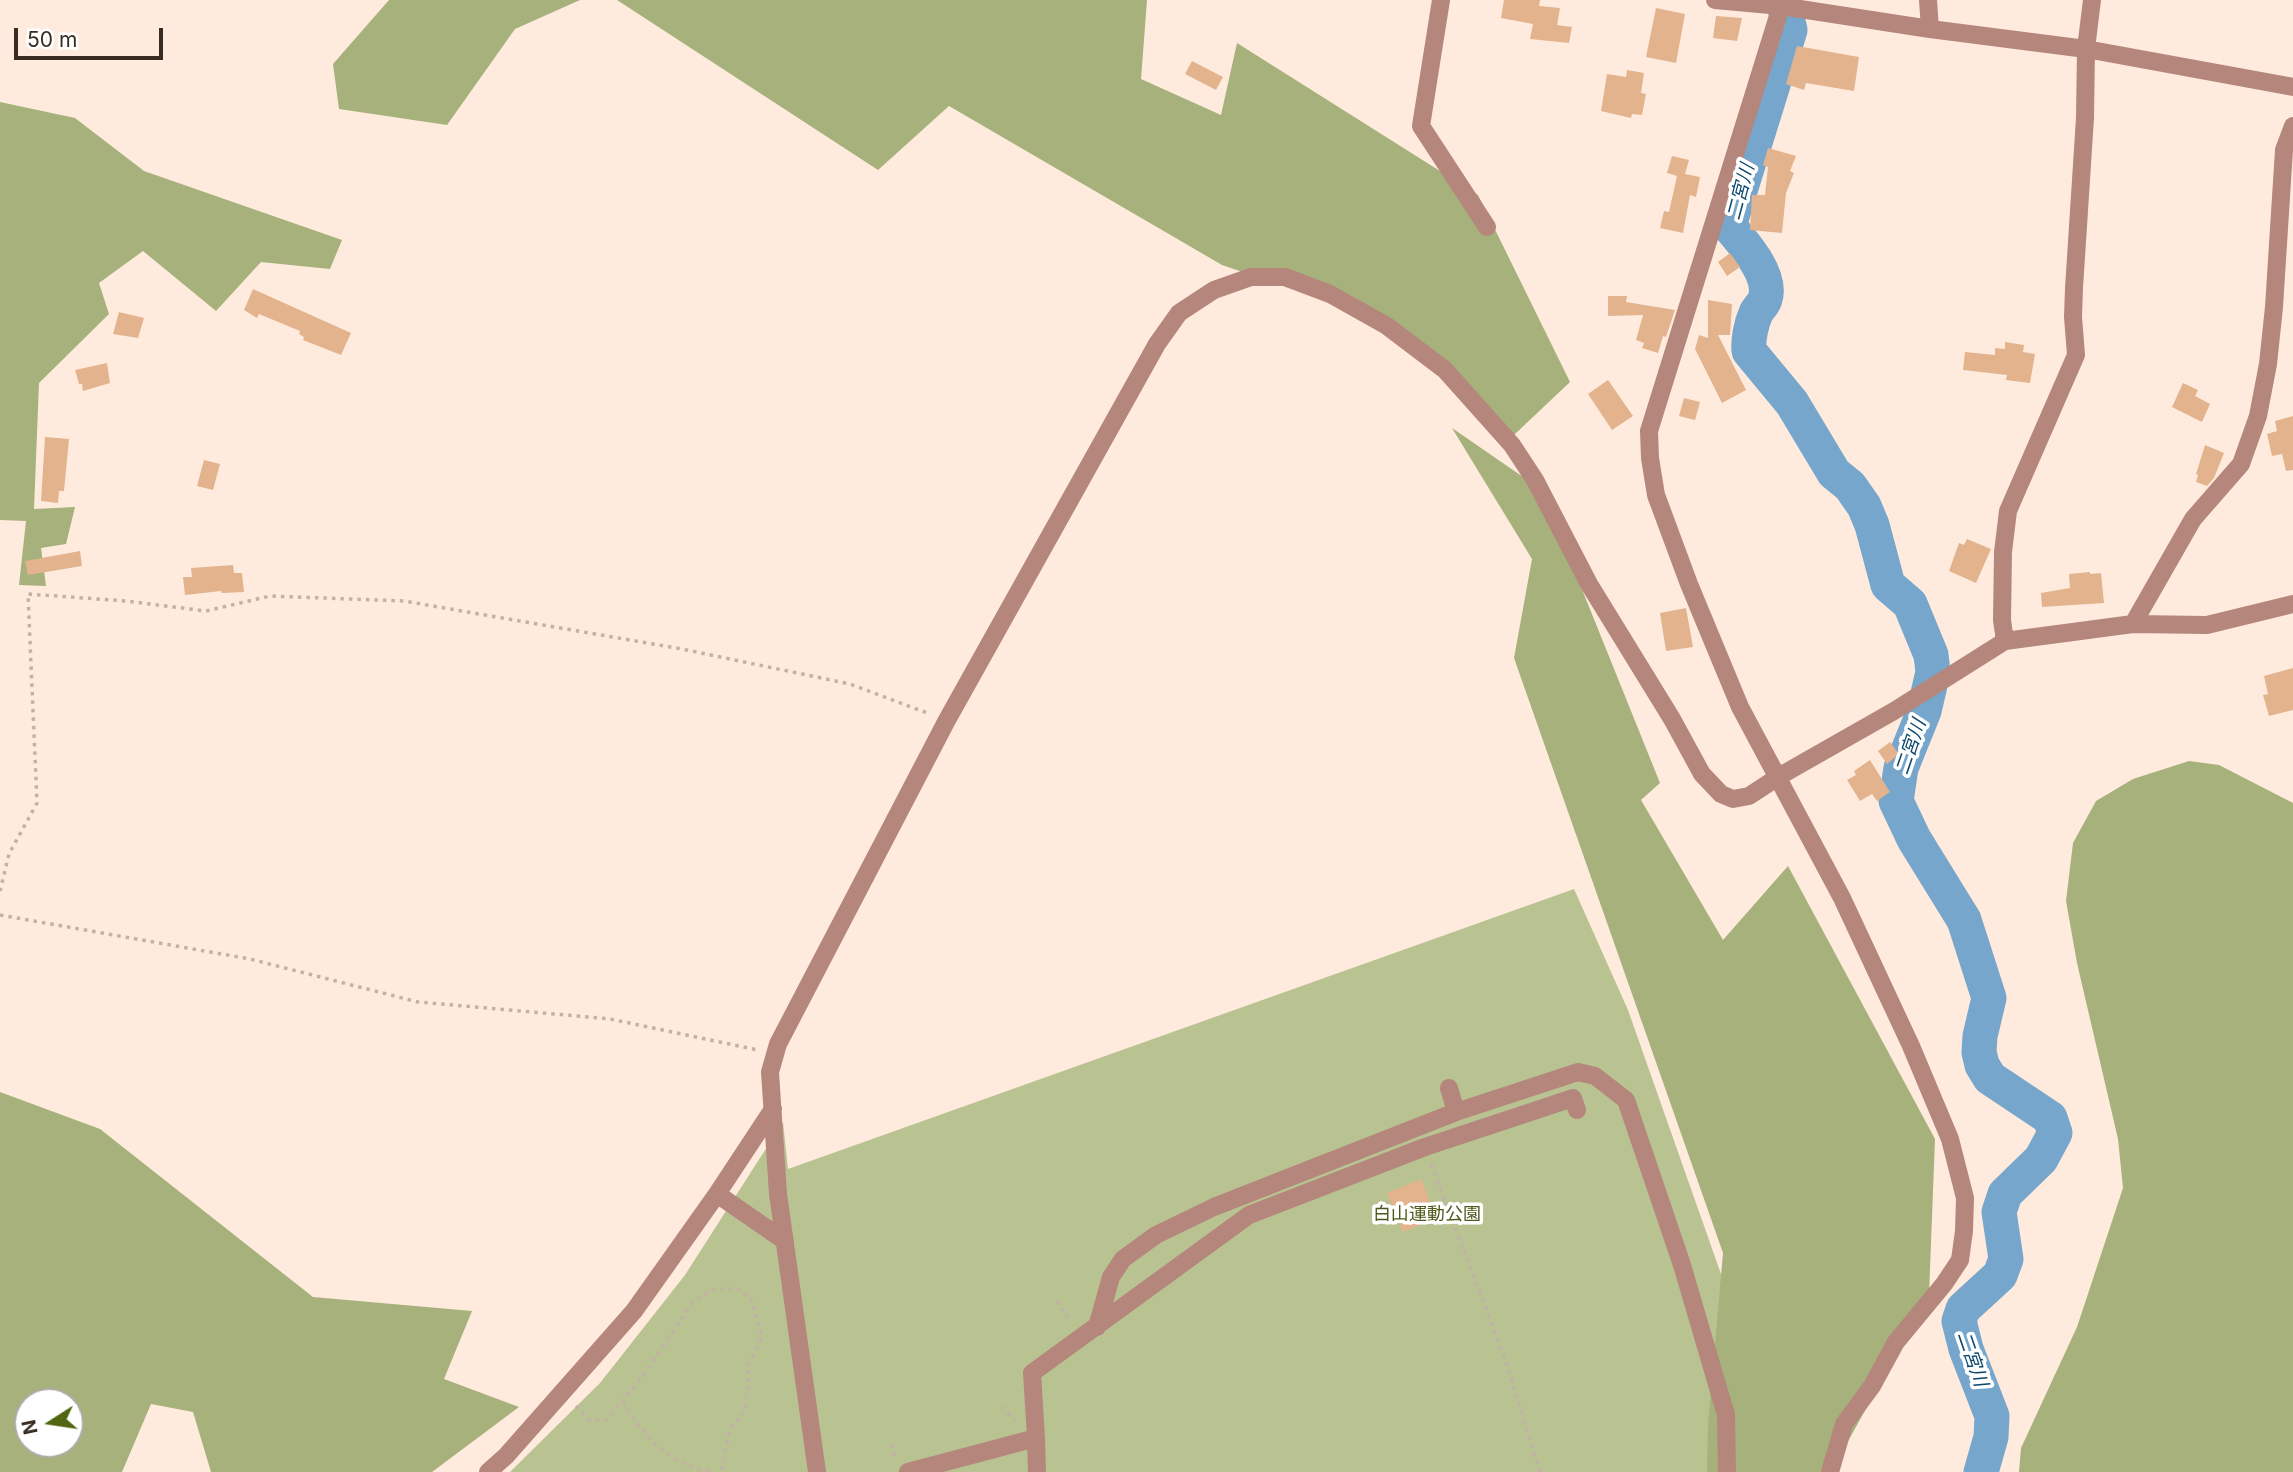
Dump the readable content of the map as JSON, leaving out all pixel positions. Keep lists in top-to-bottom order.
{
  "water": ["二宮川"],
  "parks": ["白山運動公園"],
  "scale_bar": "50 m",
  "north": "left"
}
